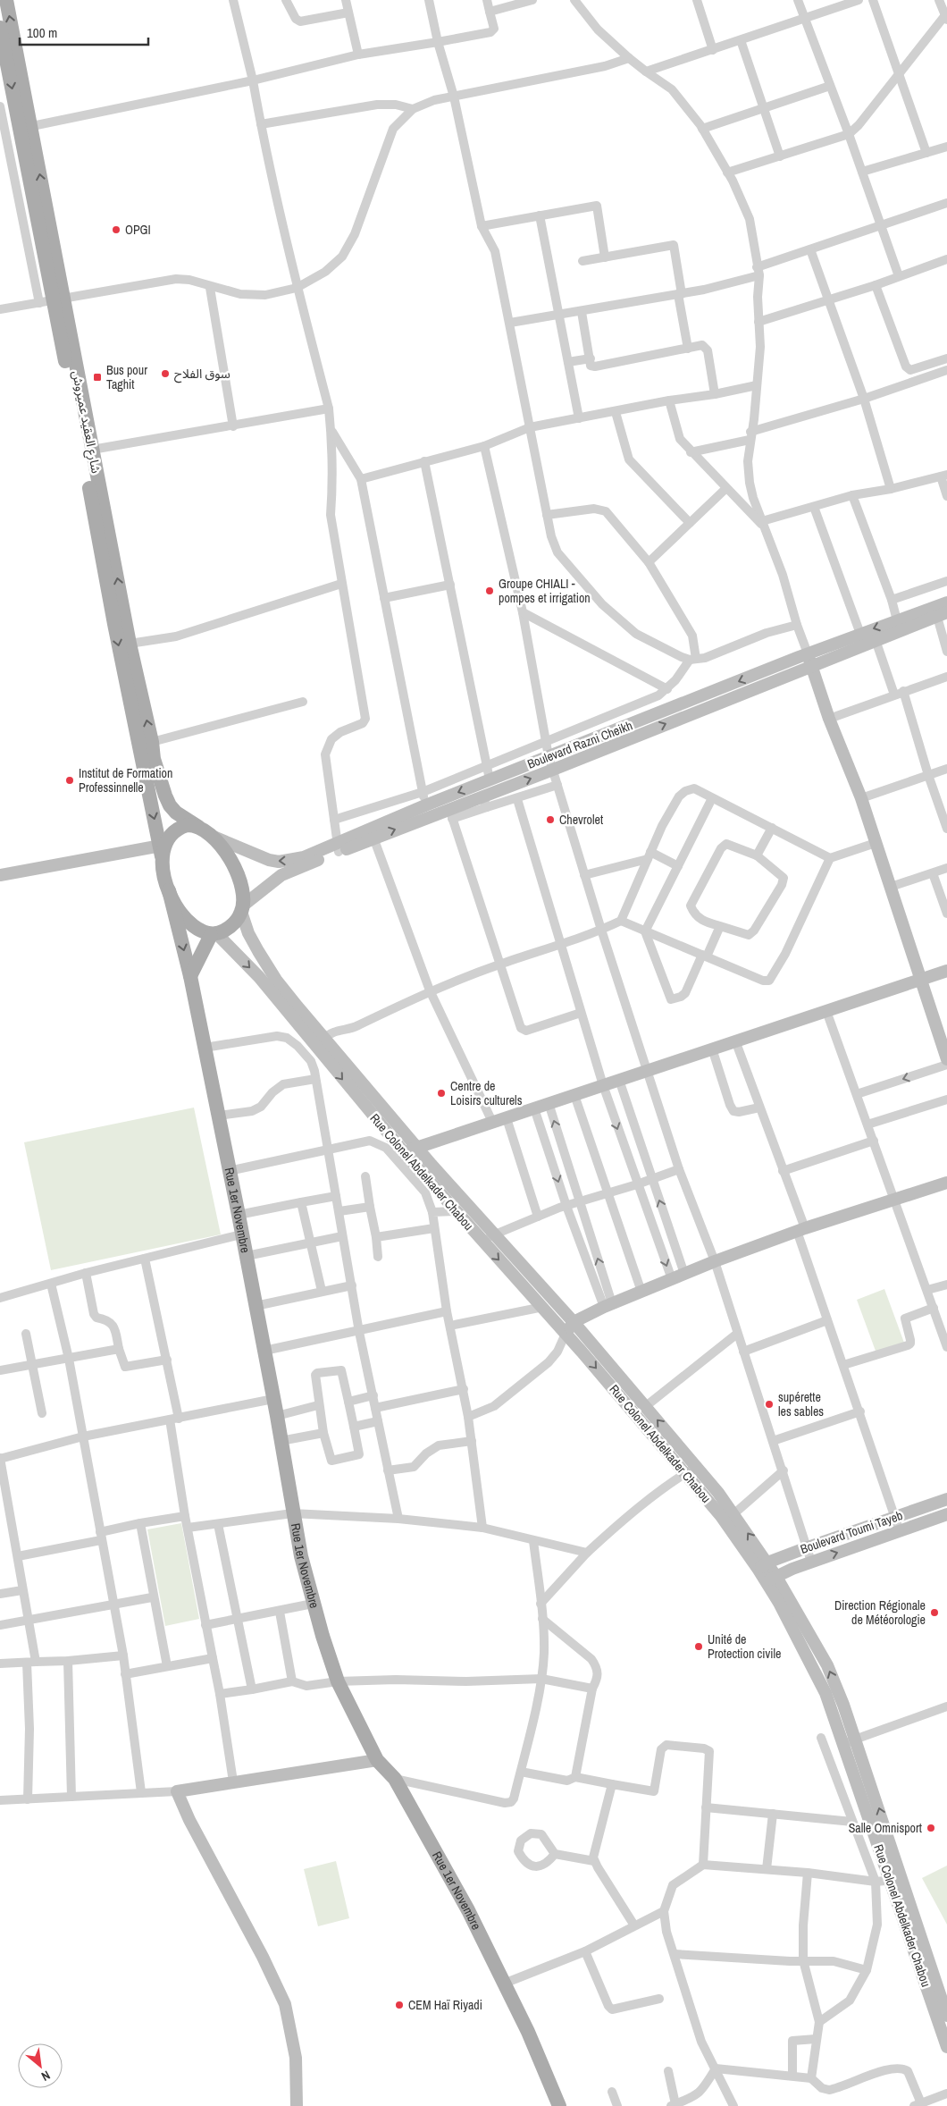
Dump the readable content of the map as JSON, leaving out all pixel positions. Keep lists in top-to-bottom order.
{
  "streets": {
    "main road": [
      "شارع العقيد عميروش",
      "Boulevard Razni Cheikh",
      "Rue Colonel Abdelkader Chabou",
      "Rue 1er Novembre",
      "Boulevard Toumi Tayeb"
    ]
  },
  "crossings": [
    ["شارع العقيد عميروش", "Boulevard Razni Cheikh"],
    ["شارع العقيد عميروش", "Rue Colonel Abdelkader Chabou"],
    ["شارع العقيد عميروش", "Rue 1er Novembre"],
    ["Boulevard Razni Cheikh", "Rue Colonel Abdelkader Chabou"],
    ["Boulevard Razni Cheikh", "Rue 1er Novembre"],
    ["Rue Colonel Abdelkader Chabou", "Rue 1er Novembre"],
    ["Rue Colonel Abdelkader Chabou", "Boulevard Toumi Tayeb"]
  ],
  "places": {
    "other": [
      "OPGI",
      "سوق الفلاح",
      "Groupe CHIALI - pompes et irrigation",
      "Institut de Formation Professinnelle",
      "Chevrolet",
      "Centre de Loisirs culturels",
      "supérette les sables",
      "Direction Régionale de Météorologie",
      "Unité de Protection civile",
      "Salle Omnisport",
      "CEM Haï Riyadi"
    ],
    "transit": ["Bus pour Taghit"]
  },
  "scale_bar": "100 m",
  "north": "bottom right"
}
